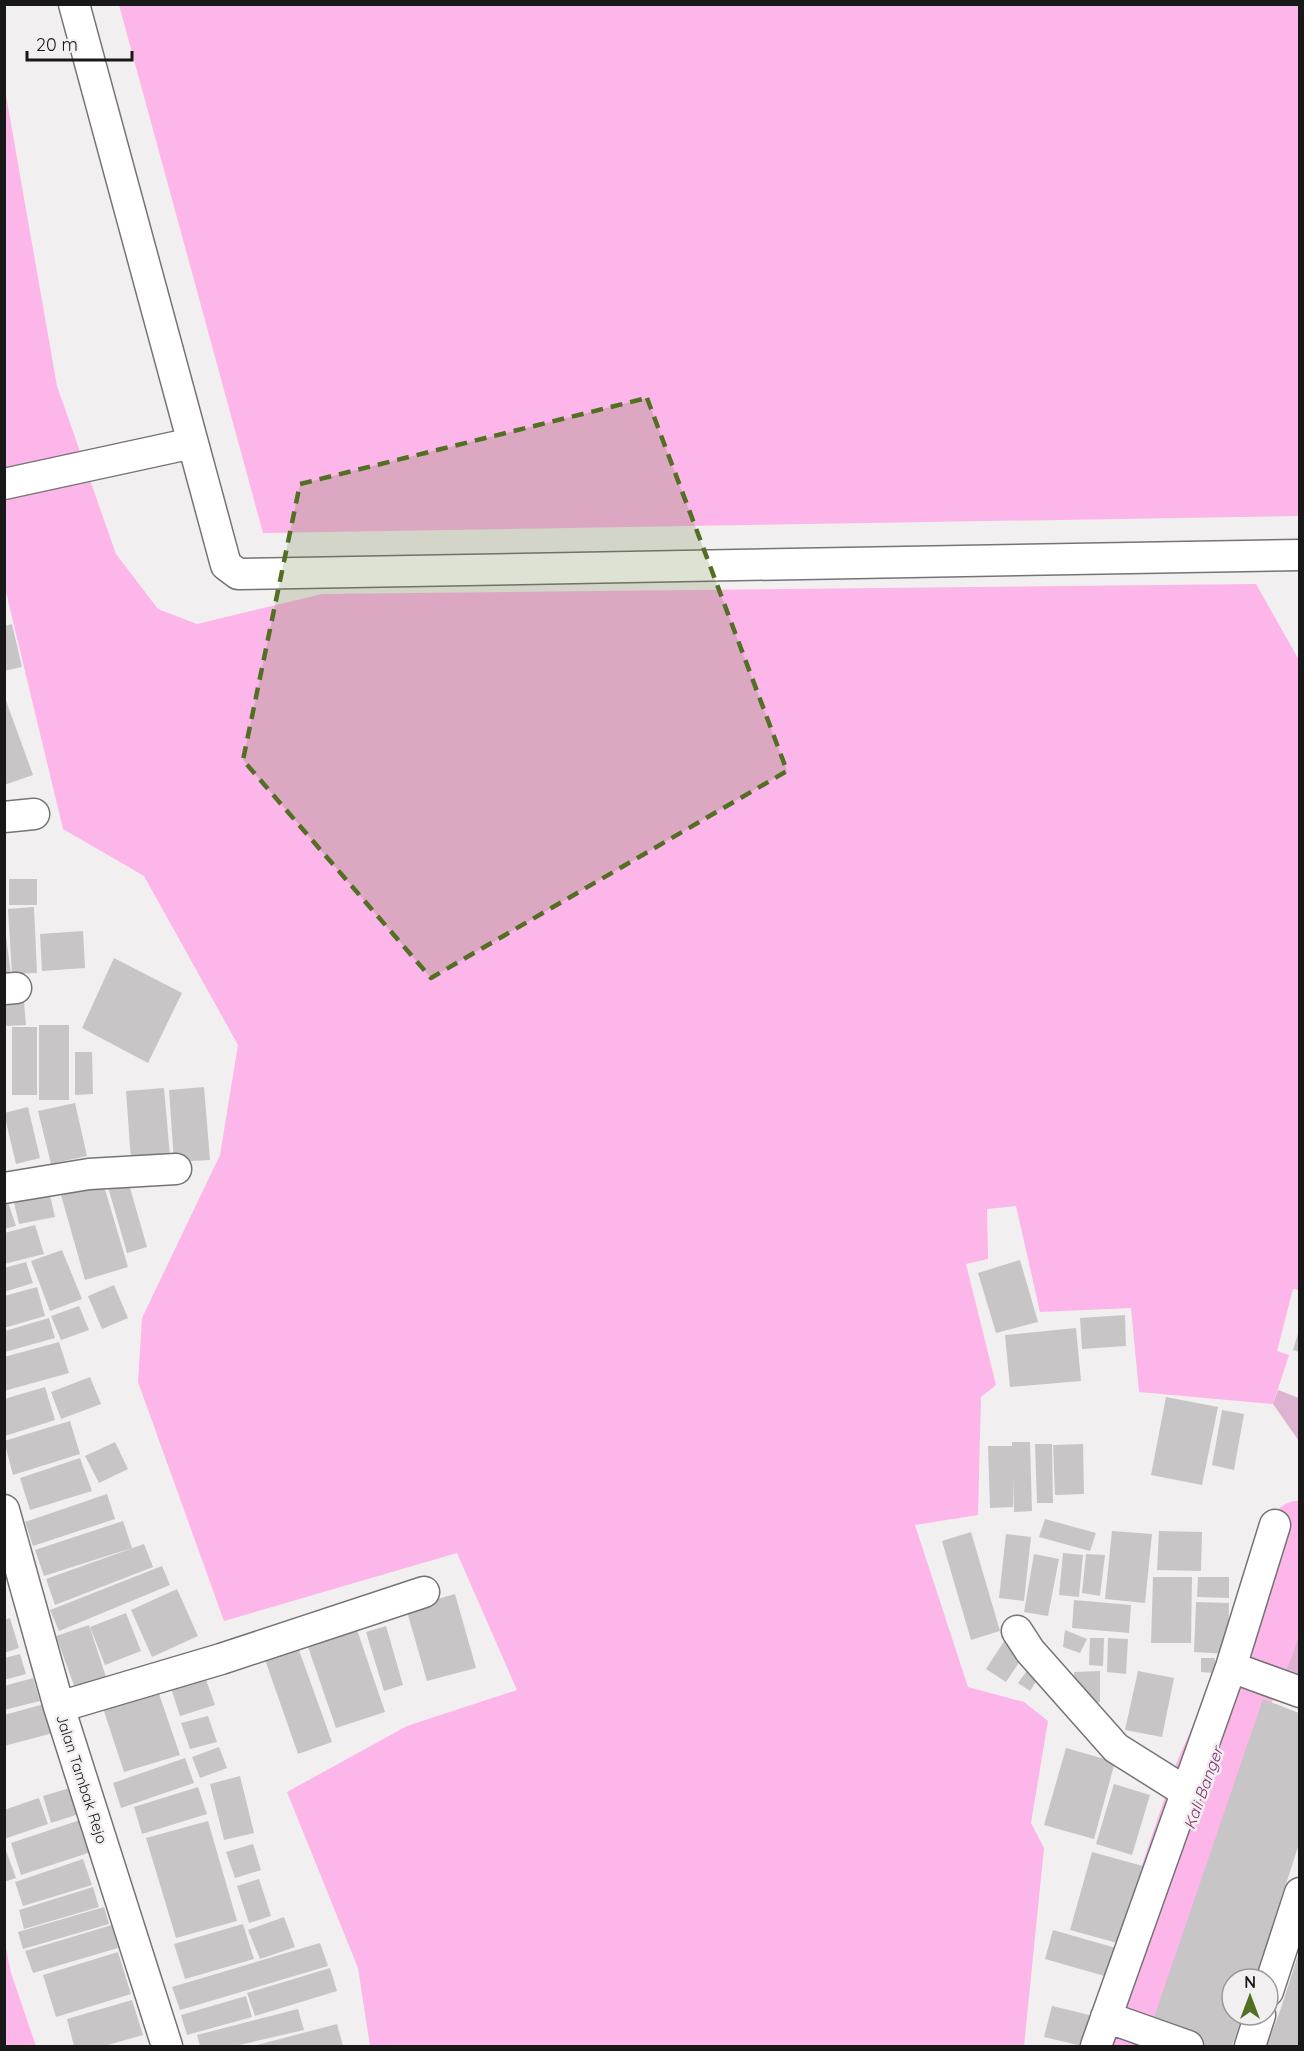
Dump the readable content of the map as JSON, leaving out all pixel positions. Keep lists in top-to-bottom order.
{
  "streets": {
    "street": ["Jalan Tambak Rejo"]
  },
  "water": ["Kali Banger"],
  "scale_bar": "20 m",
  "north": "top"
}
